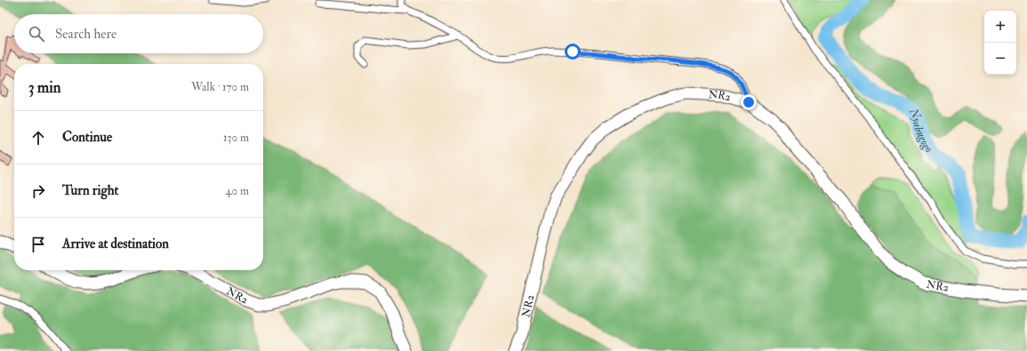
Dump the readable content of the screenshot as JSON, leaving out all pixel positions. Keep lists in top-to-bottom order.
{
  "streets": {
    "highway": ["NR2"]
  },
  "water": ["Nyabugogo"],
  "page": {
    "map_buttons": ["+", "−"],
    "search": "Search here",
    "heading": ["3 min", "Walk · 170 m"],
    "list": [
      ["Continue", "130 m"],
      ["Turn right", "40 m"],
      "Arrive at destination"
    ]
  }
}
